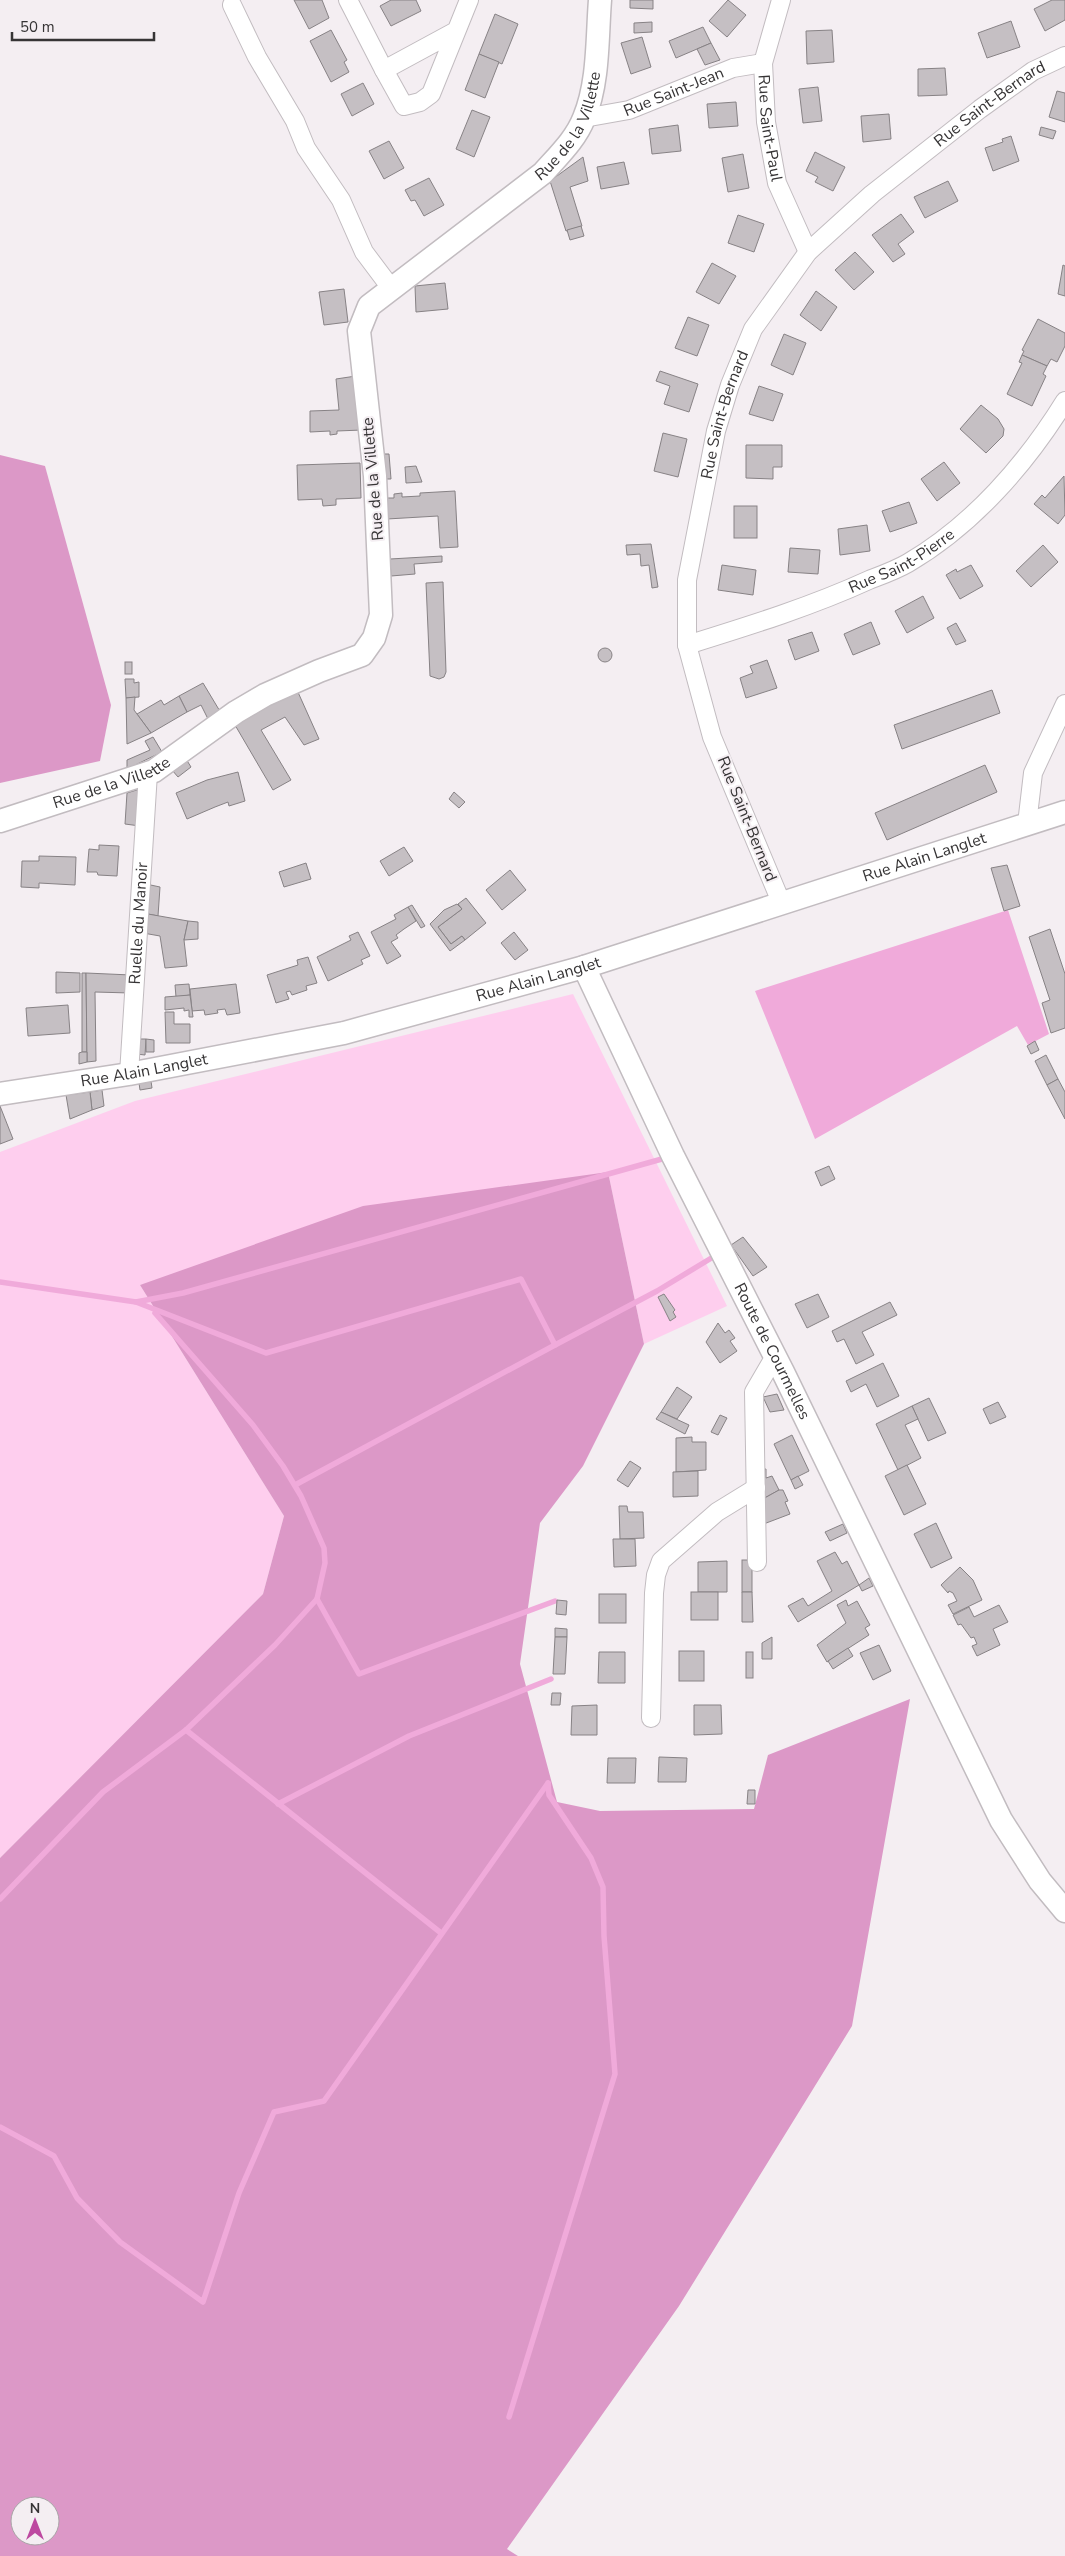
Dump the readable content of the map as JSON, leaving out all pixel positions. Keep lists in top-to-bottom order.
{
  "streets": {
    "street": [
      "Rue Saint-Jean",
      "Rue Saint-Bernard",
      "Rue de la Villette",
      "Rue Saint-Paul",
      "Rue Saint-Pierre",
      "Rue Alain Langlet",
      "Ruelle du Manoir",
      "Route de Courmelles"
    ]
  },
  "crossings": [
    ["Rue Saint-Jean", "Rue de la Villette"],
    ["Rue Saint-Jean", "Rue Saint-Paul"],
    ["Rue Saint-Bernard", "Rue Saint-Paul"],
    ["Rue Saint-Bernard", "Rue Saint-Pierre"],
    ["Rue Saint-Bernard", "Rue Alain Langlet"],
    ["Rue de la Villette", "Ruelle du Manoir"],
    ["Rue Alain Langlet", "Ruelle du Manoir"],
    ["Rue Alain Langlet", "Route de Courmelles"]
  ],
  "scale_bar": "50 m",
  "north": "top"
}
